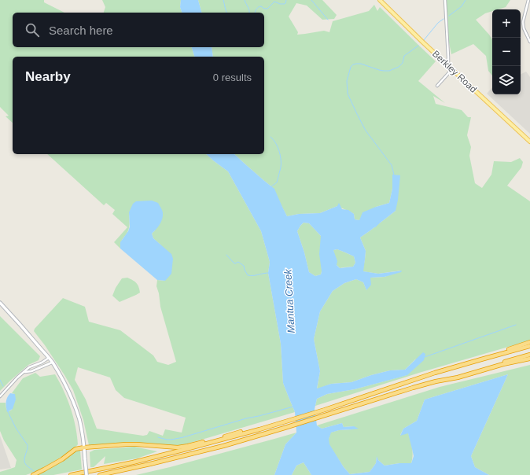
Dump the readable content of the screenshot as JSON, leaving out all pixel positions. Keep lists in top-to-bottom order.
{
  "streets": {
    "main road": ["Berkley Road"]
  },
  "water": ["Mantua Creek"],
  "page": {
    "map_buttons": ["+", "−"],
    "search": "Search here",
    "heading": ["Nearby", "0 results"]
  }
}
